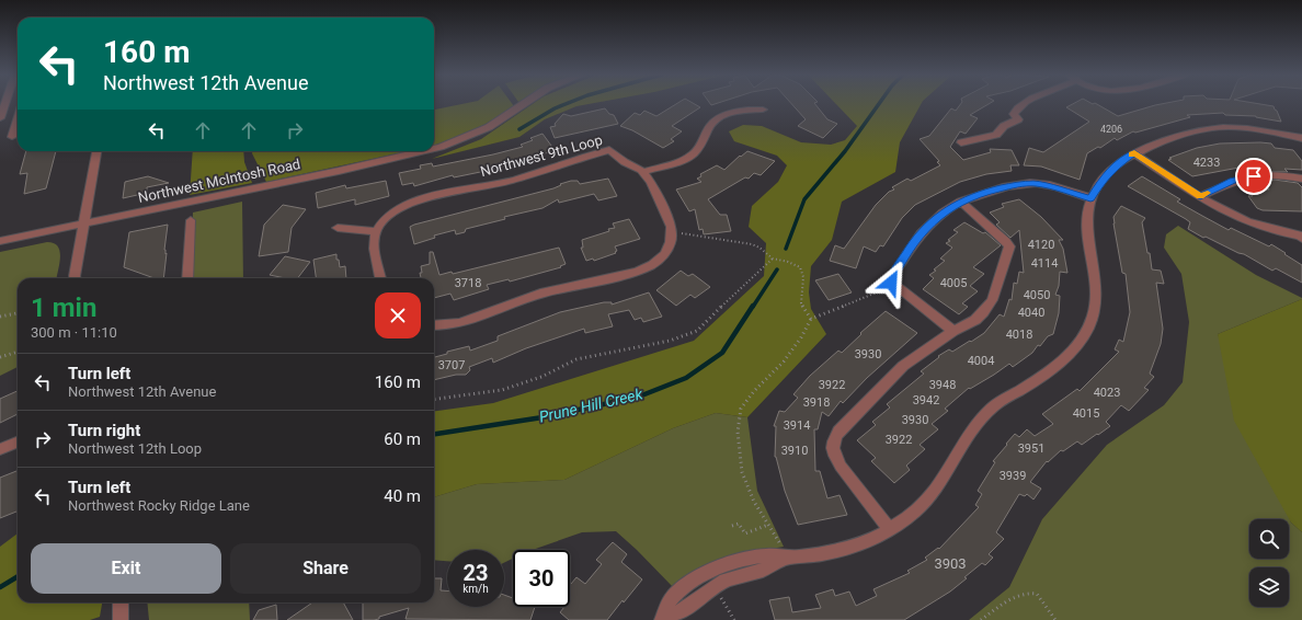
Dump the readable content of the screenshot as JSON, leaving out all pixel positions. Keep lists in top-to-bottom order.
{
  "streets": {
    "street": ["Northwest 9th Loop", "Northwest McIntosh Road"]
  },
  "water": ["Prune Hill Creek"],
  "house_numbers": [
    "4206",
    "4233",
    "4120",
    "4114",
    "3718",
    "4005",
    "4050",
    "4040",
    "4018",
    "3930",
    "4004",
    "3707",
    "3922",
    "3948",
    "4023",
    "3942",
    "3918",
    "4015",
    "3930",
    "3914",
    "3922",
    "3951",
    "3910",
    "3939",
    "3903"
  ],
  "page": {
    "turn": ["160 m", "Northwest 12th Avenue"],
    "heading": ["1 min", "300 m · 11:10"],
    "list": [
      {
        "name": "Turn left",
        "note": "Northwest 12th Avenue",
        "value": "160 m"
      },
      {
        "name": "Turn right",
        "note": "Northwest 12th Loop",
        "value": "60 m"
      },
      {
        "name": "Turn left",
        "note": "Northwest Rocky Ridge Lane",
        "value": "40 m"
      }
    ],
    "buttons": ["Exit", "Share"],
    "speed": "23 km/h",
    "limit": "30"
  }
}
